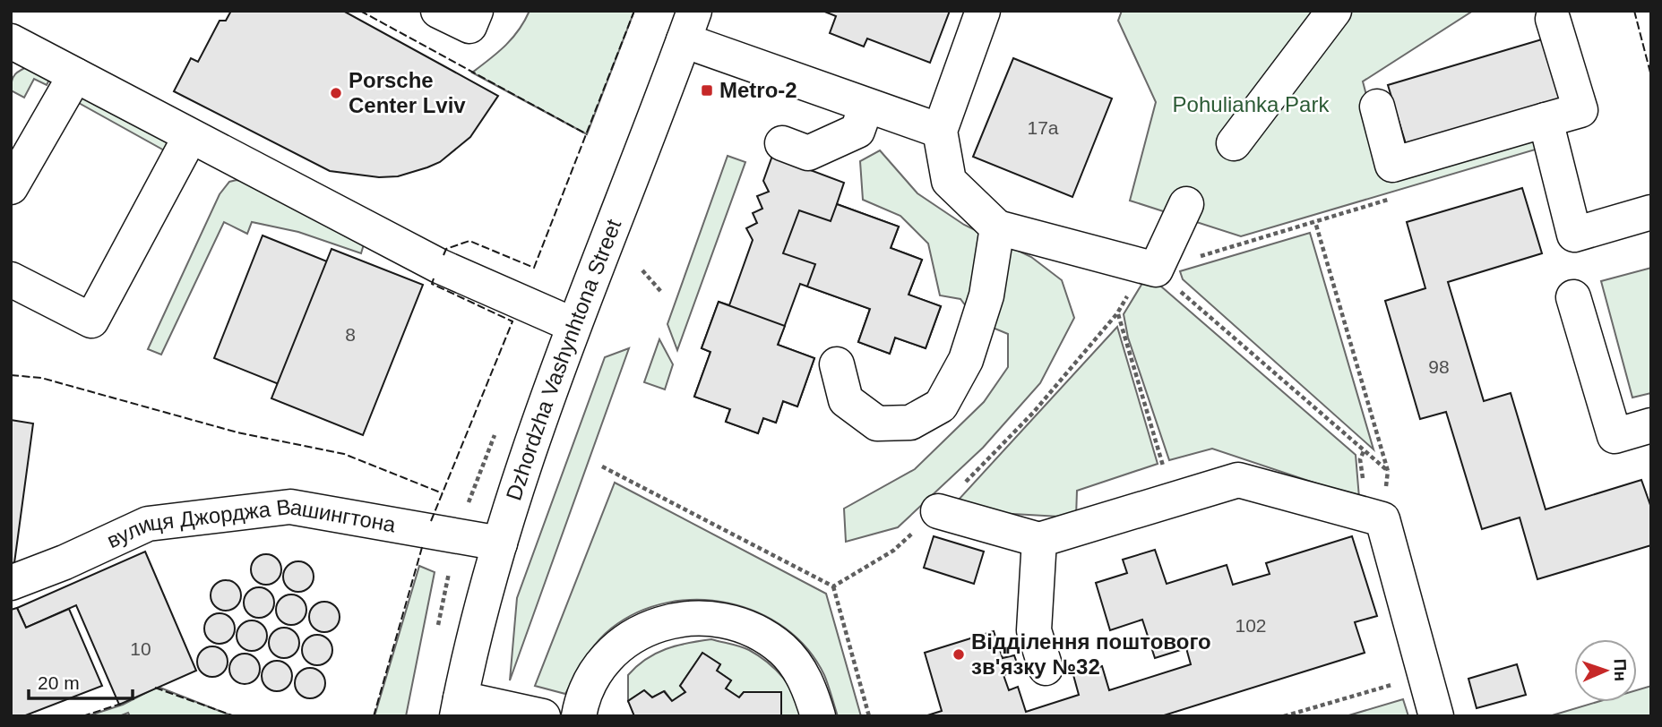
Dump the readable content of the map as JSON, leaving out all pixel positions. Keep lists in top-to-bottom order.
{
  "streets": {
    "main road": ["Dzhordzha Vashynhtona Street", "вулиця Джорджа Вашингтона"]
  },
  "crossings": [
    ["Dzhordzha Vashynhtona Street", "вулиця Джорджа Вашингтона"]
  ],
  "parks": ["Pohulianka Park"],
  "places": {
    "transit": ["Metro-2"],
    "other": ["Porsche Center Lviv", "Відділення поштового зв'язку №32"]
  },
  "house_numbers": [
    "17а",
    "8",
    "98",
    "102",
    "10"
  ],
  "scale_bar": "20 m",
  "north": "right"
}
